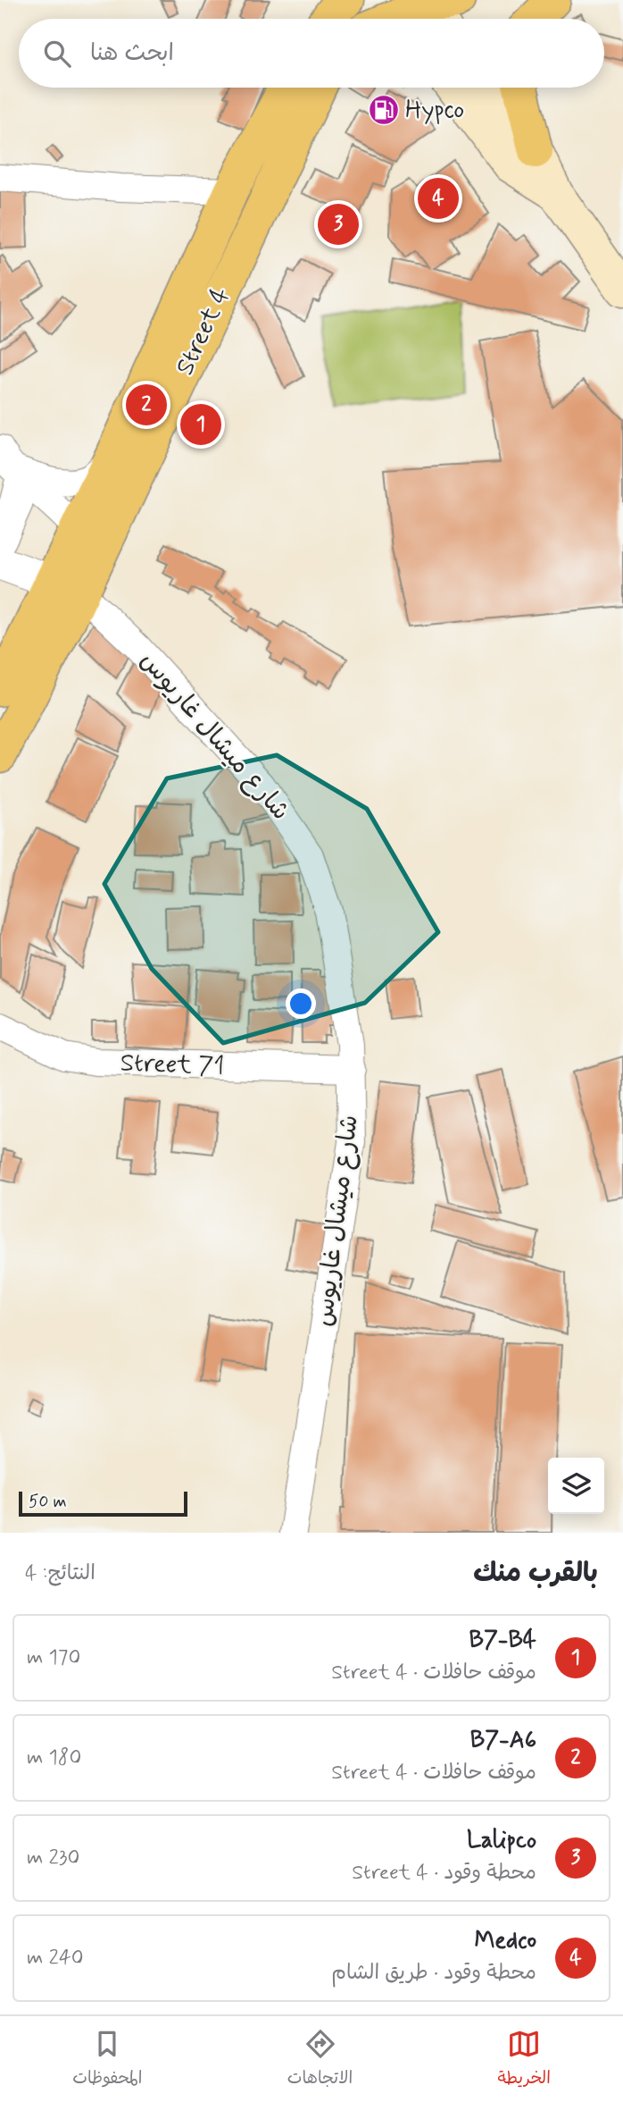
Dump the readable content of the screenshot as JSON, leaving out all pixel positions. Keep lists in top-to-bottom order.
{
  "streets": {
    "highway": ["Street 4"],
    "street": ["شارع ميشال غاريوس", "Street 71"]
  },
  "crossings": [
    ["Street 4", "شارع ميشال غاريوس"],
    ["شارع ميشال غاريوس", "Street 71"]
  ],
  "places": {
    "fuel station": ["Hypco"]
  },
  "scale_bar": "50 m",
  "page": {
    "search": "ابحث هنا",
    "pins": [
      "4",
      "3",
      "2",
      "1"
    ],
    "scale": "50 m",
    "heading": ["بالقرب منك", "النتائج: 4"],
    "list": [
      {
        "mark": "1",
        "name": "B7-B4",
        "note": "موقف حافلات · Street 4",
        "value": "170 m"
      },
      {
        "mark": "2",
        "name": "B7-A6",
        "note": "موقف حافلات · Street 4",
        "value": "180 m"
      },
      {
        "mark": "3",
        "name": "Lalipco",
        "note": "محطة وقود · Street 4",
        "value": "230 m"
      },
      {
        "mark": "4",
        "name": "Medco",
        "note": "محطة وقود · طريق الشام",
        "value": "240 m"
      }
    ],
    "nav": ["الخريطة", "الاتجاهات", "المحفوظات"]
  }
}
